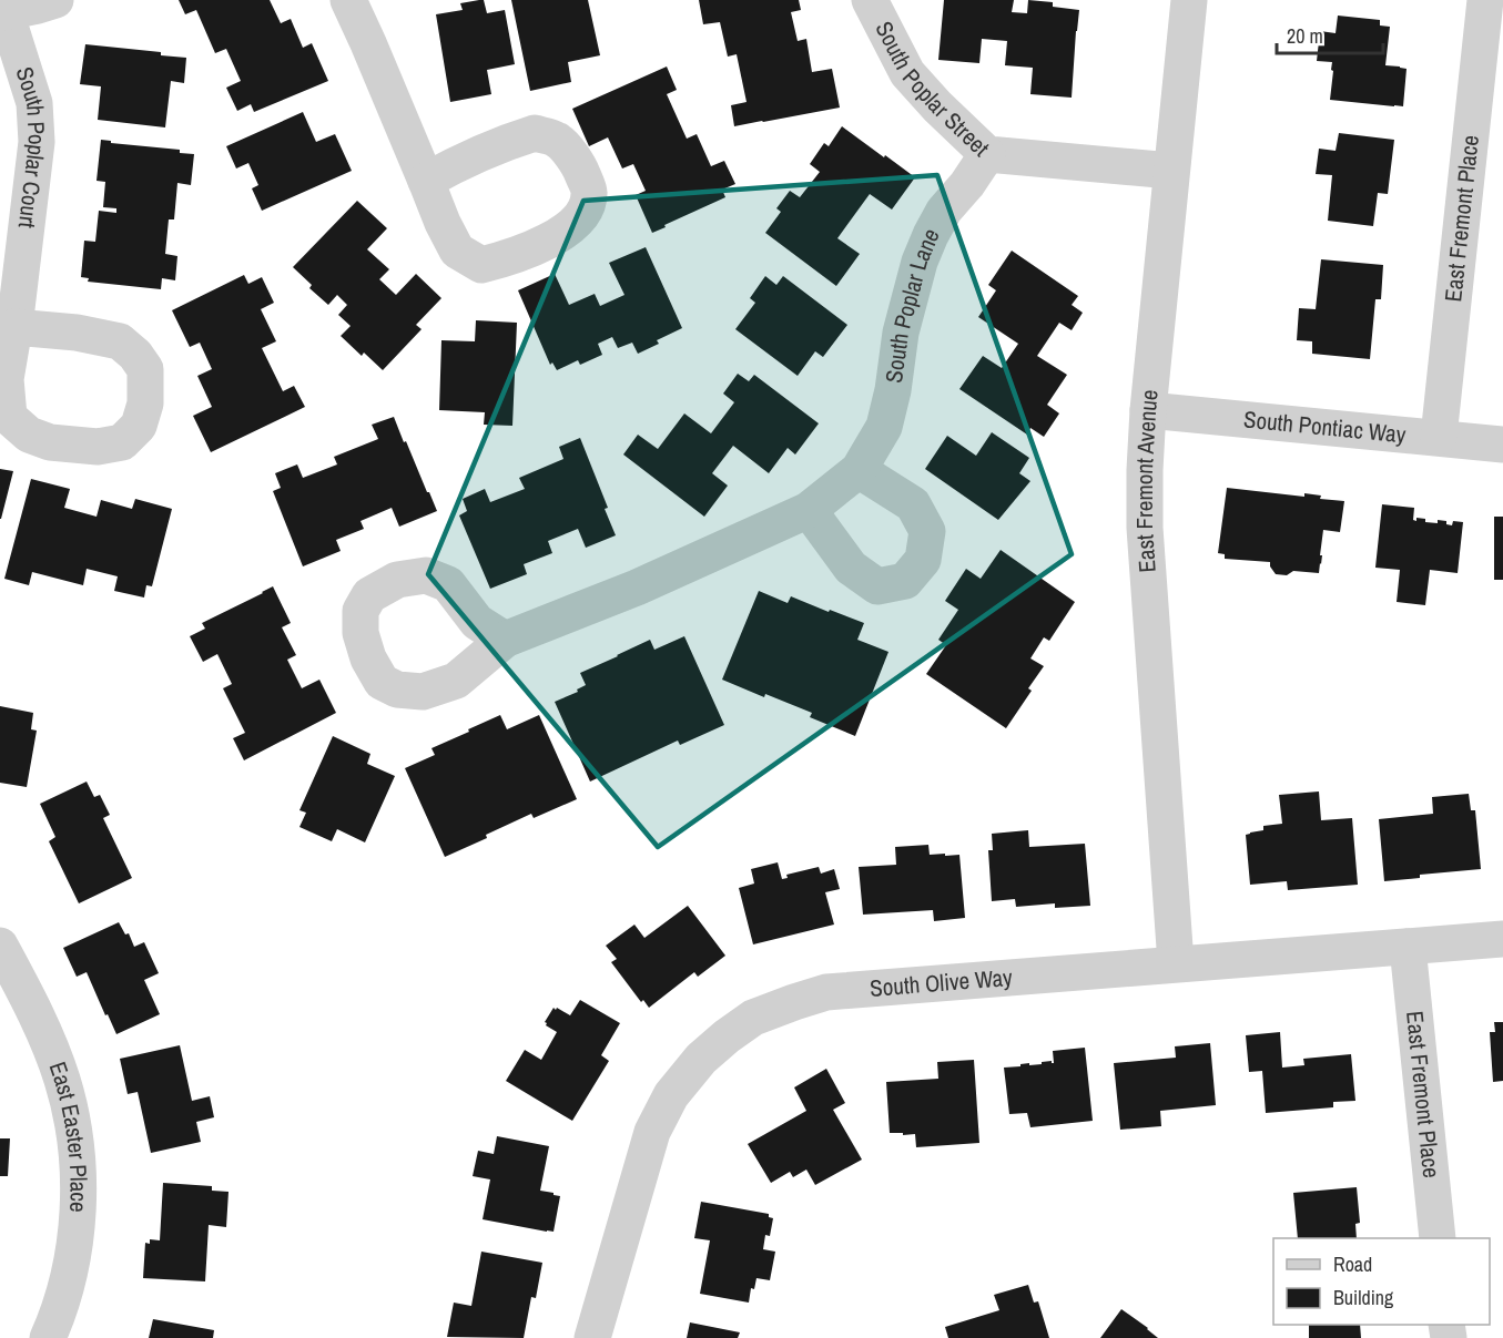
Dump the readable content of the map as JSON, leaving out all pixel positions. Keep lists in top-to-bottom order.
{
  "streets": {
    "street": [
      "South Poplar Street",
      "South Poplar Court",
      "East Fremont Place",
      "South Poplar Lane",
      "South Pontiac Way",
      "East Fremont Avenue",
      "South Olive Way",
      "East Easter Place"
    ]
  },
  "crossings": [
    ["South Poplar Street", "South Poplar Lane"],
    ["South Poplar Street", "East Fremont Avenue"],
    ["East Fremont Place", "South Pontiac Way"],
    ["East Fremont Place", "South Olive Way"],
    ["South Pontiac Way", "East Fremont Avenue"],
    ["East Fremont Avenue", "South Olive Way"]
  ],
  "legend": ["Road", "Building"],
  "scale_bar": "20 m"
}
